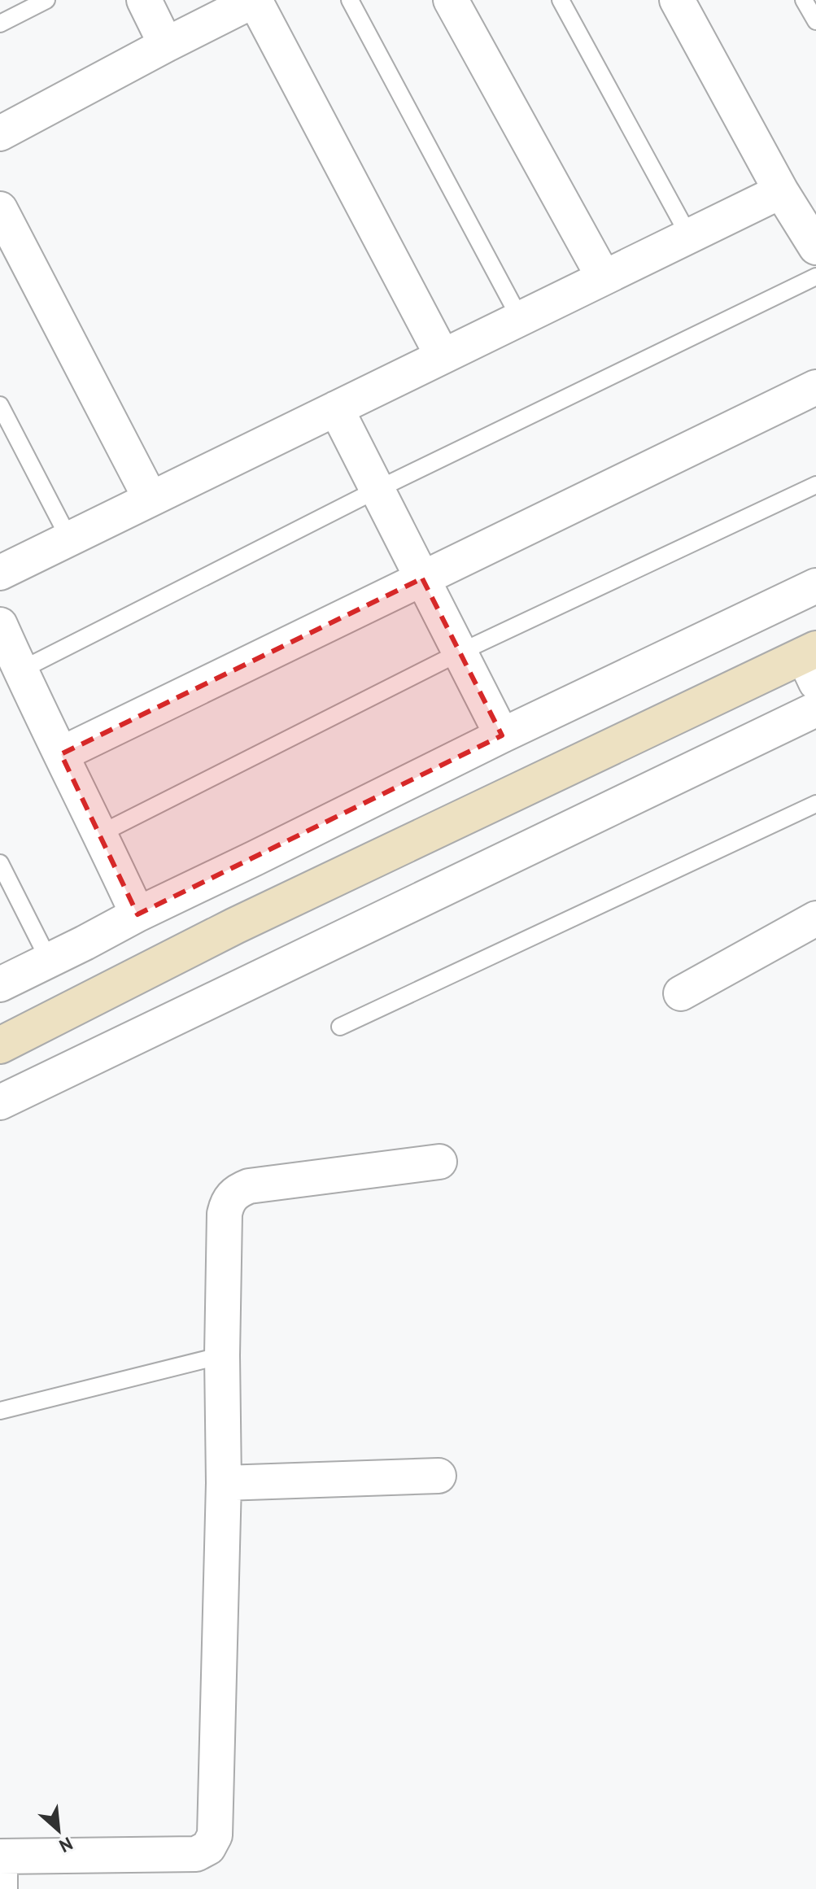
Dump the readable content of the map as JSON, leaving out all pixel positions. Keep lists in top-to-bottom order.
{
  "north": "bottom right"
}
